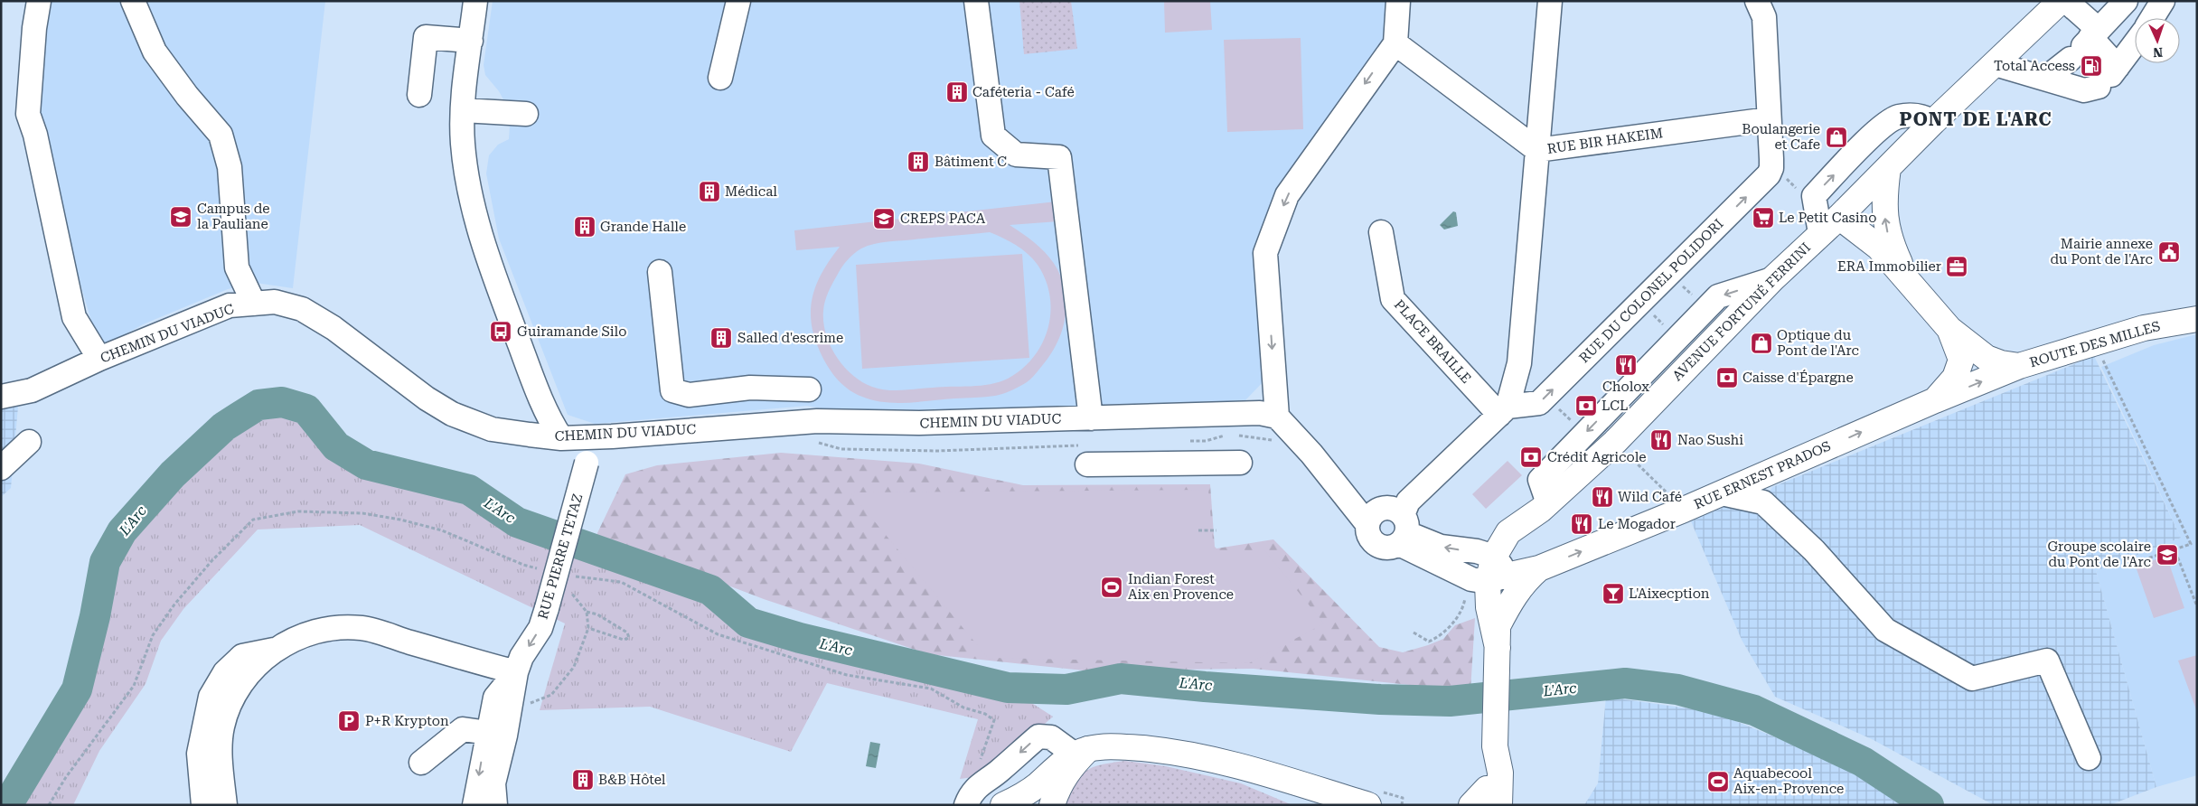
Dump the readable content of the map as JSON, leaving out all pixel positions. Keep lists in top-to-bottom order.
{
  "streets": {
    "main road": ["AVENUE FORTUNÉ FERRINI", "ROUTE DES MILLES", "RUE ERNEST PRADOS"],
    "street": [
      "RUE BIR HAKEIM",
      "RUE DU COLONEL POLIDORI",
      "CHEMIN DU VIADUC",
      "PLACE BRAILLE",
      "RUE PIERRE TETAZ"
    ]
  },
  "crossings": [
    ["RUE BIR HAKEIM", "RUE DU COLONEL POLIDORI"],
    ["RUE DU COLONEL POLIDORI", "PLACE BRAILLE"],
    ["AVENUE FORTUNÉ FERRINI", "RUE ERNEST PRADOS"],
    ["CHEMIN DU VIADUC", "RUE PIERRE TETAZ"],
    ["ROUTE DES MILLES", "RUE ERNEST PRADOS"]
  ],
  "one_way": ["RUE ERNEST PRADOS", "RUE PIERRE TETAZ"],
  "districts": ["PONT DE L'ARC"],
  "water": ["L'Arc"],
  "places": {
    "fuel station": ["Total Access"],
    "building": [
      "Caféteria - Café",
      "Bâtiment C",
      "Médical",
      "Grande Halle",
      "Salled d'escrime",
      "B&B Hôtel"
    ],
    "shop": ["Boulangerie et Cafe", "Optique du Pont de l'Arc"],
    "school or university": ["Campus de la Pauliane", "CREPS PACA", "Groupe scolaire du Pont de l'Arc"],
    "supermarket": ["Le Petit Casino"],
    "public building": ["Mairie annexe du Pont de l'Arc"],
    "office": ["ERA Immobilier"],
    "bus stop": ["Guiramande Silo"],
    "restaurant": [
      "Cholox",
      "Nao Sushi",
      "Wild Café",
      "Le Mogador"
    ],
    "bank": ["Caisse d'Épargne", "LCL", "Crédit Agricole"],
    "sports": ["Indian Forest Aix en Provence", "Aquabecool Aix-en-Provence"],
    "bar": ["L'Aixecption"],
    "parking": ["P+R Krypton"]
  },
  "north": "bottom"
}
